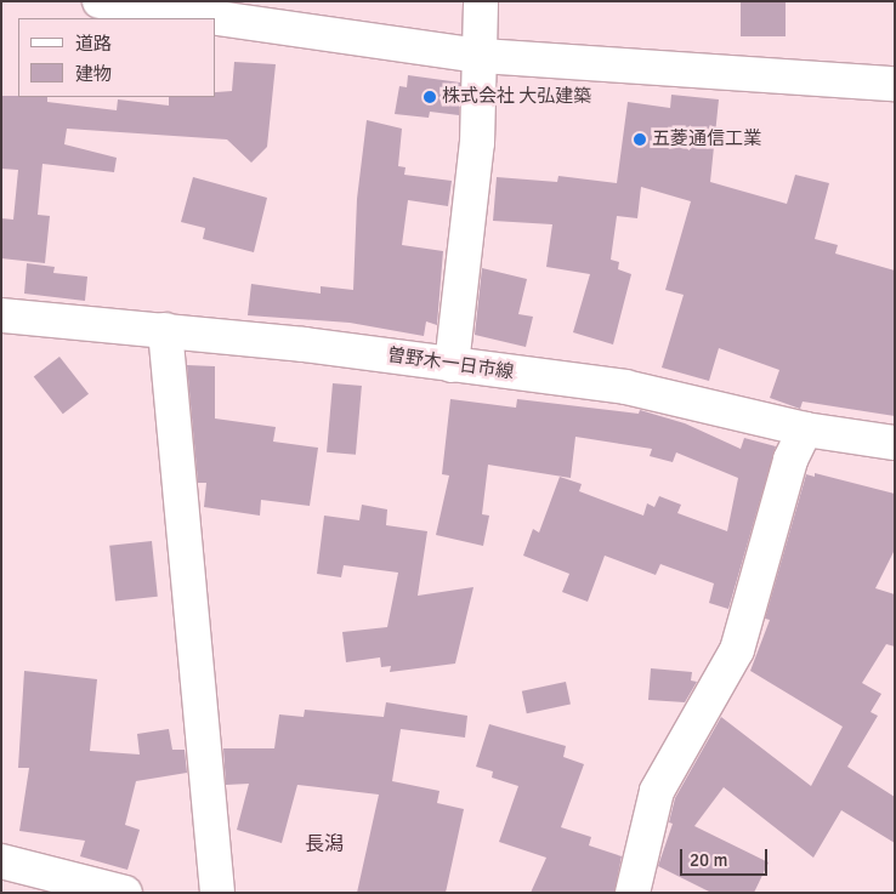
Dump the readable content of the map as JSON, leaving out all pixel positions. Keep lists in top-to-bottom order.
{
  "streets": {
    "street": ["曽野木一日市線"]
  },
  "districts": ["長潟"],
  "places": ["株式会社 大弘建築", "五菱通信工業"],
  "legend": ["道路", "建物"],
  "scale_bar": "20 m"
}
